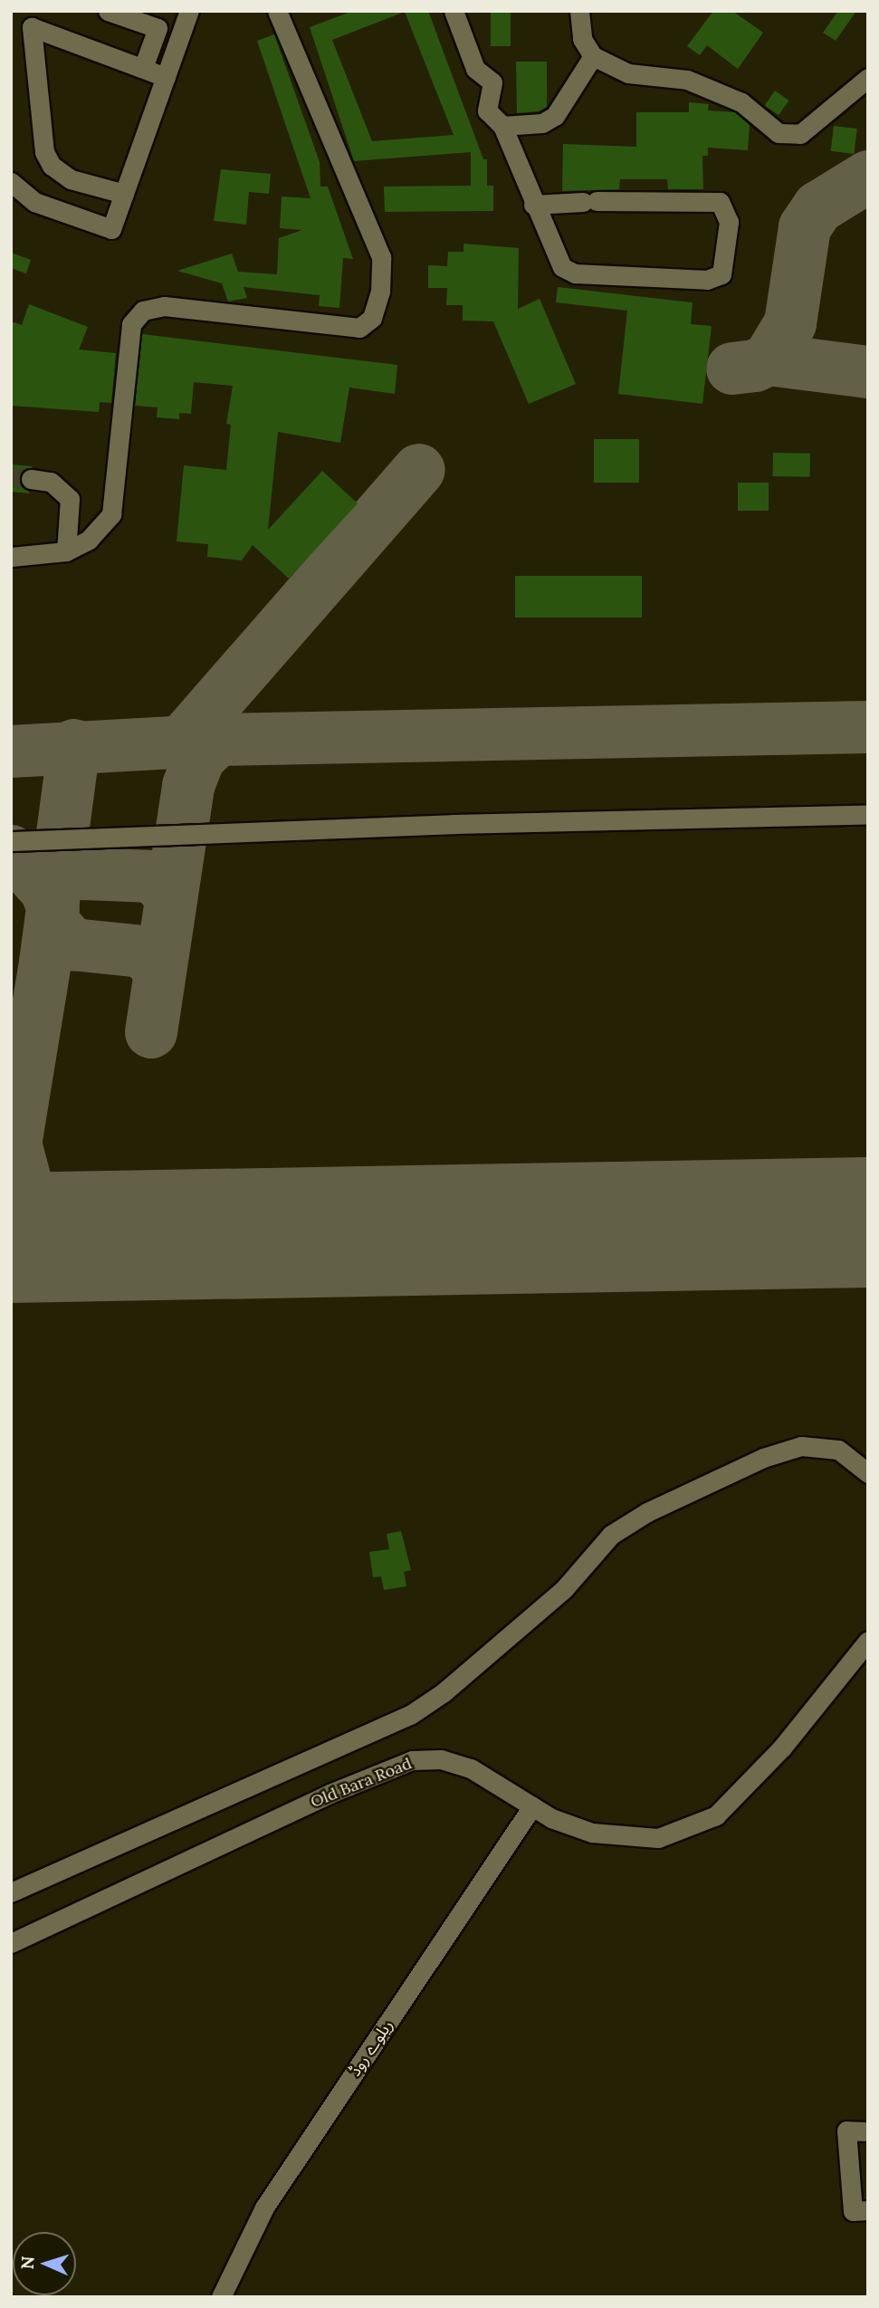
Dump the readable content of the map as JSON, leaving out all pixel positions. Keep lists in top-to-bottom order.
{
  "streets": {
    "street": ["Old Bara Road", "ریلوے روڈ"]
  },
  "crossings": [
    ["Old Bara Road", "ریلوے روڈ"]
  ],
  "north": "left"
}
